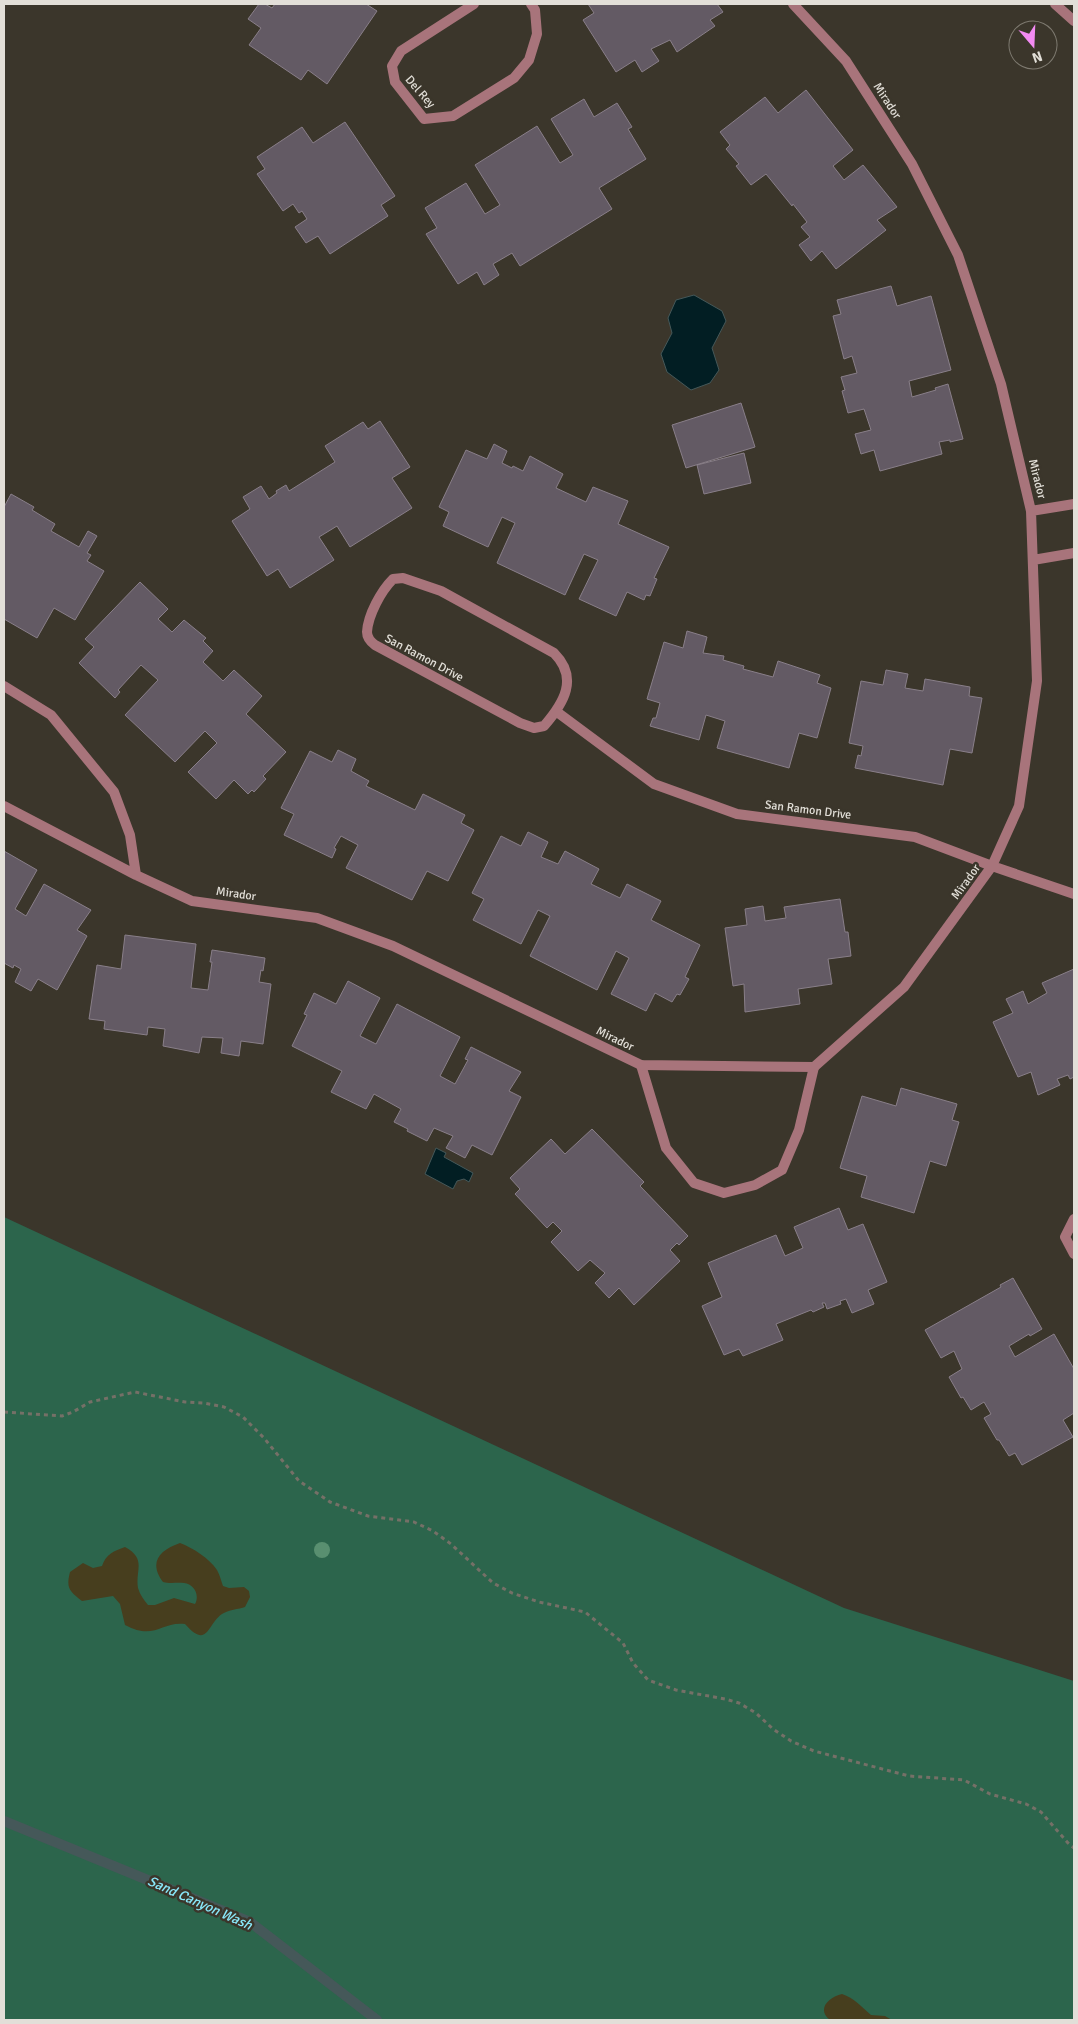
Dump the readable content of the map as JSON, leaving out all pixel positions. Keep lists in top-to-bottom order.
{
  "streets": {
    "street": ["Del Rey", "Mirador", "San Ramon Drive"]
  },
  "crossings": [
    ["Mirador", "San Ramon Drive"]
  ],
  "water": ["Sand Canyon Wash"],
  "north": "bottom"
}
